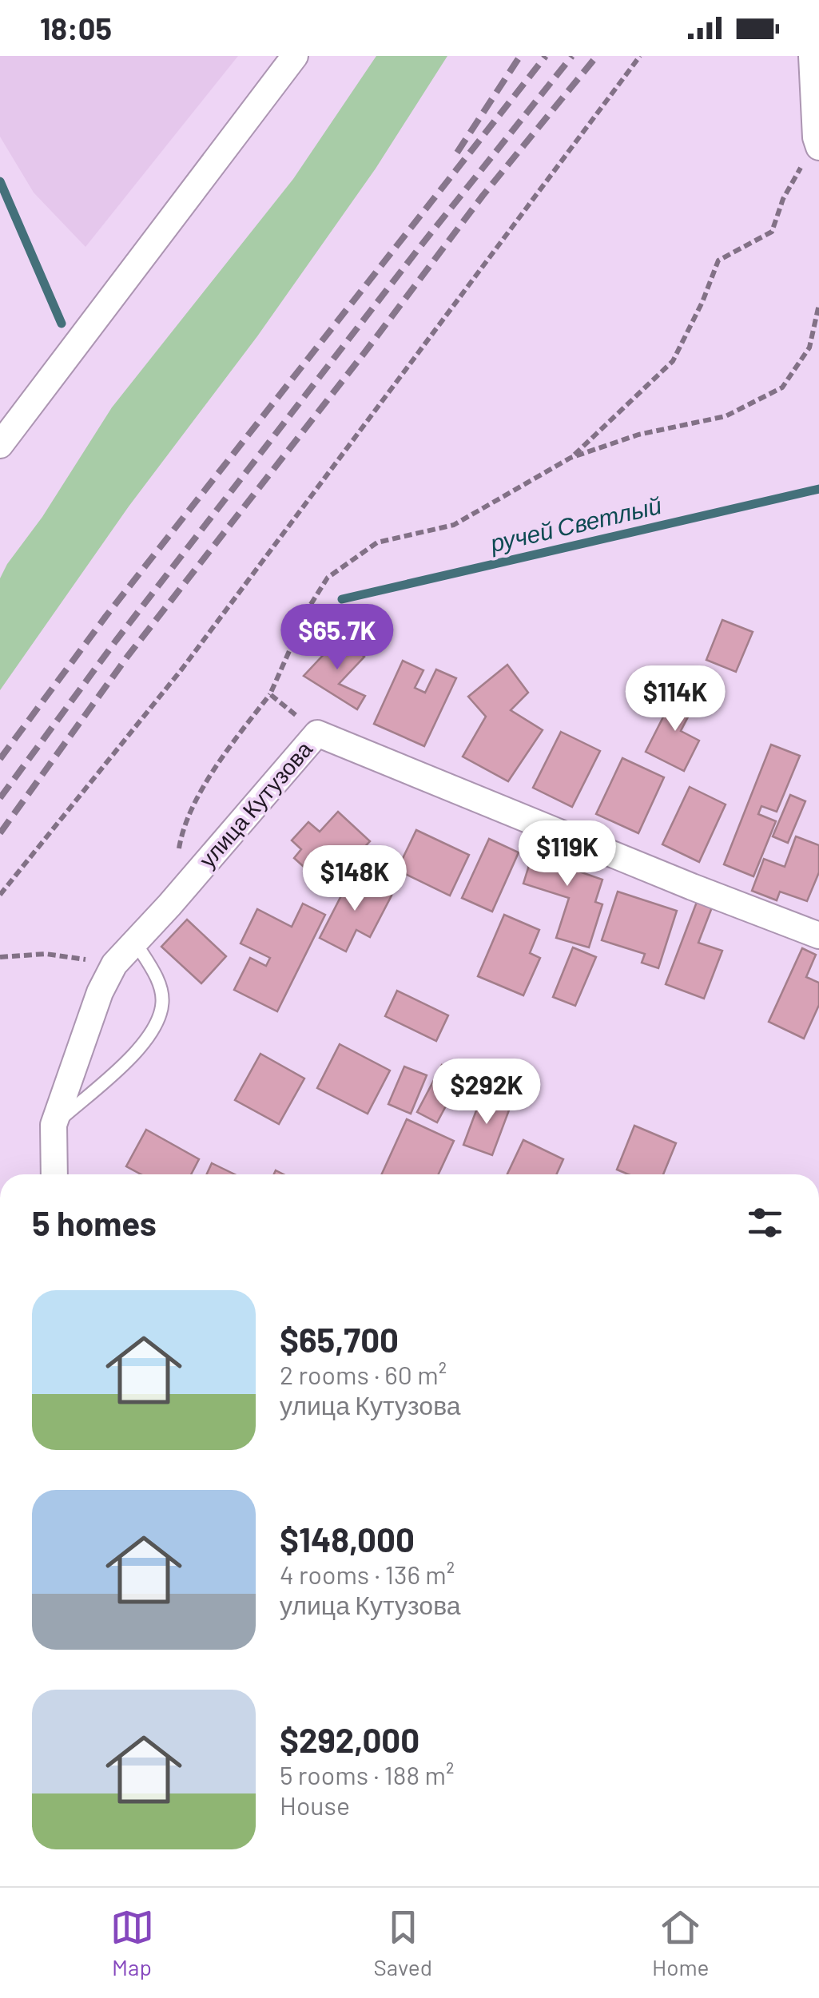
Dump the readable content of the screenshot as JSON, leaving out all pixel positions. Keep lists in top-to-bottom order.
{
  "streets": {
    "street": ["улица Кутузова"]
  },
  "water": ["ручей Светлый"],
  "page": {
    "status": "18:05",
    "price": [
      "$65.7K",
      "$114K",
      "$119K",
      "$148K",
      "$292K"
    ],
    "heading": "5 homes",
    "list": [
      {
        "name": "$65,700",
        "note": "2 rooms · 60 m² · улица Кутузова"
      },
      {
        "name": "$148,000",
        "note": "4 rooms · 136 m² · улица Кутузова"
      },
      {
        "name": "$292,000",
        "note": "5 rooms · 188 m² · House"
      }
    ],
    "tabs": ["Map", "Saved", "Home"]
  }
}
